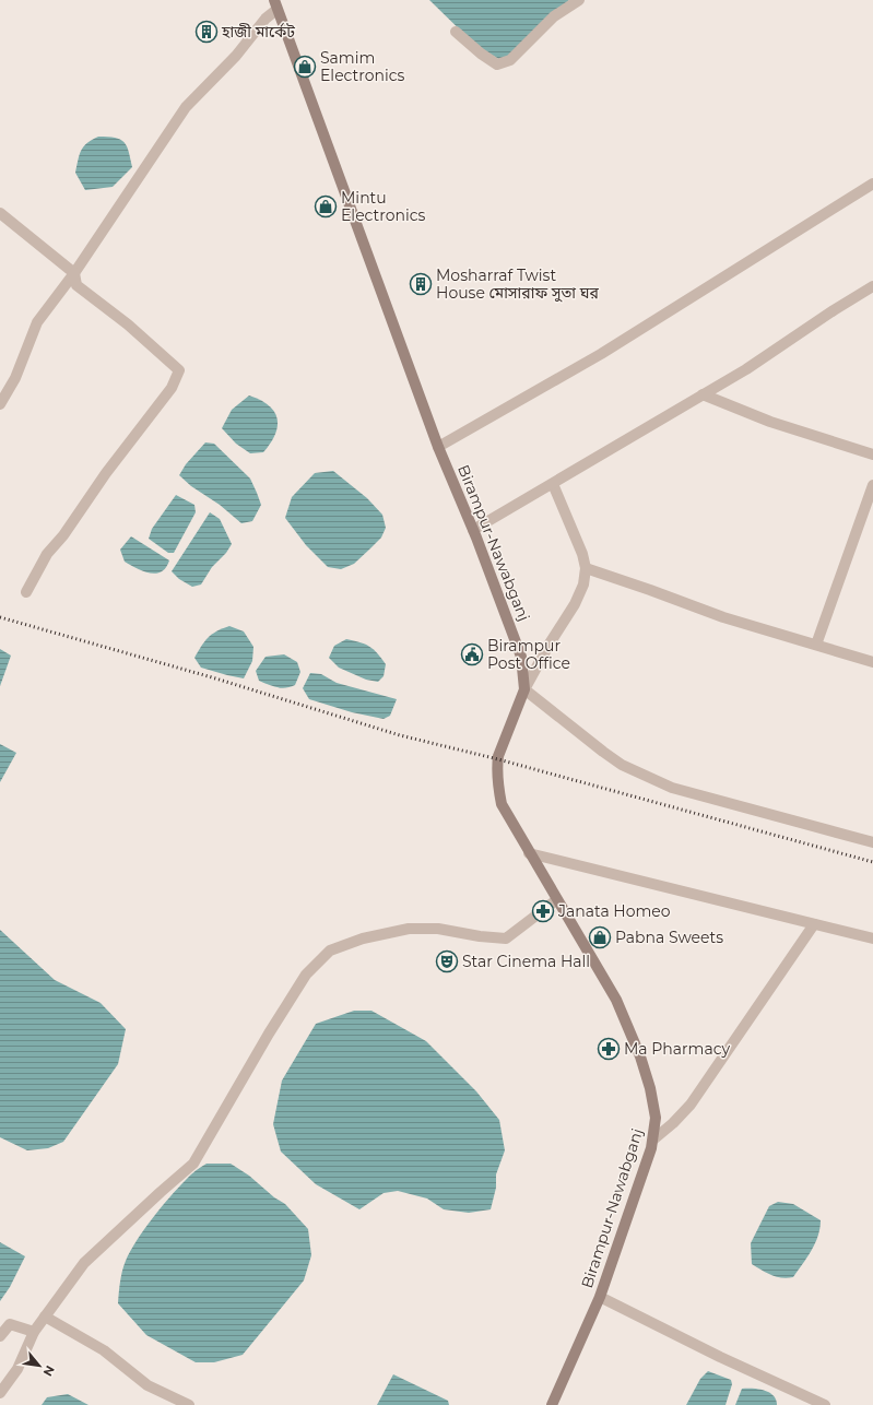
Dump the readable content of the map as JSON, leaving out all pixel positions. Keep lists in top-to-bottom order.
{
  "streets": {
    "main road": ["Birampur-Nawabganj"]
  },
  "places": {
    "building": ["হাজী মার্কেট", "Mosharraf Twist House মোসারাফ সুতা ঘর"],
    "shop": ["Samim Electronics", "Mintu Electronics", "Pabna Sweets"],
    "public building": ["Birampur Post Office"],
    "pharmacy": ["Janata Homeo", "Ma Pharmacy"],
    "theatre": ["Star Cinema Hall"]
  },
  "north": "bottom right"
}
